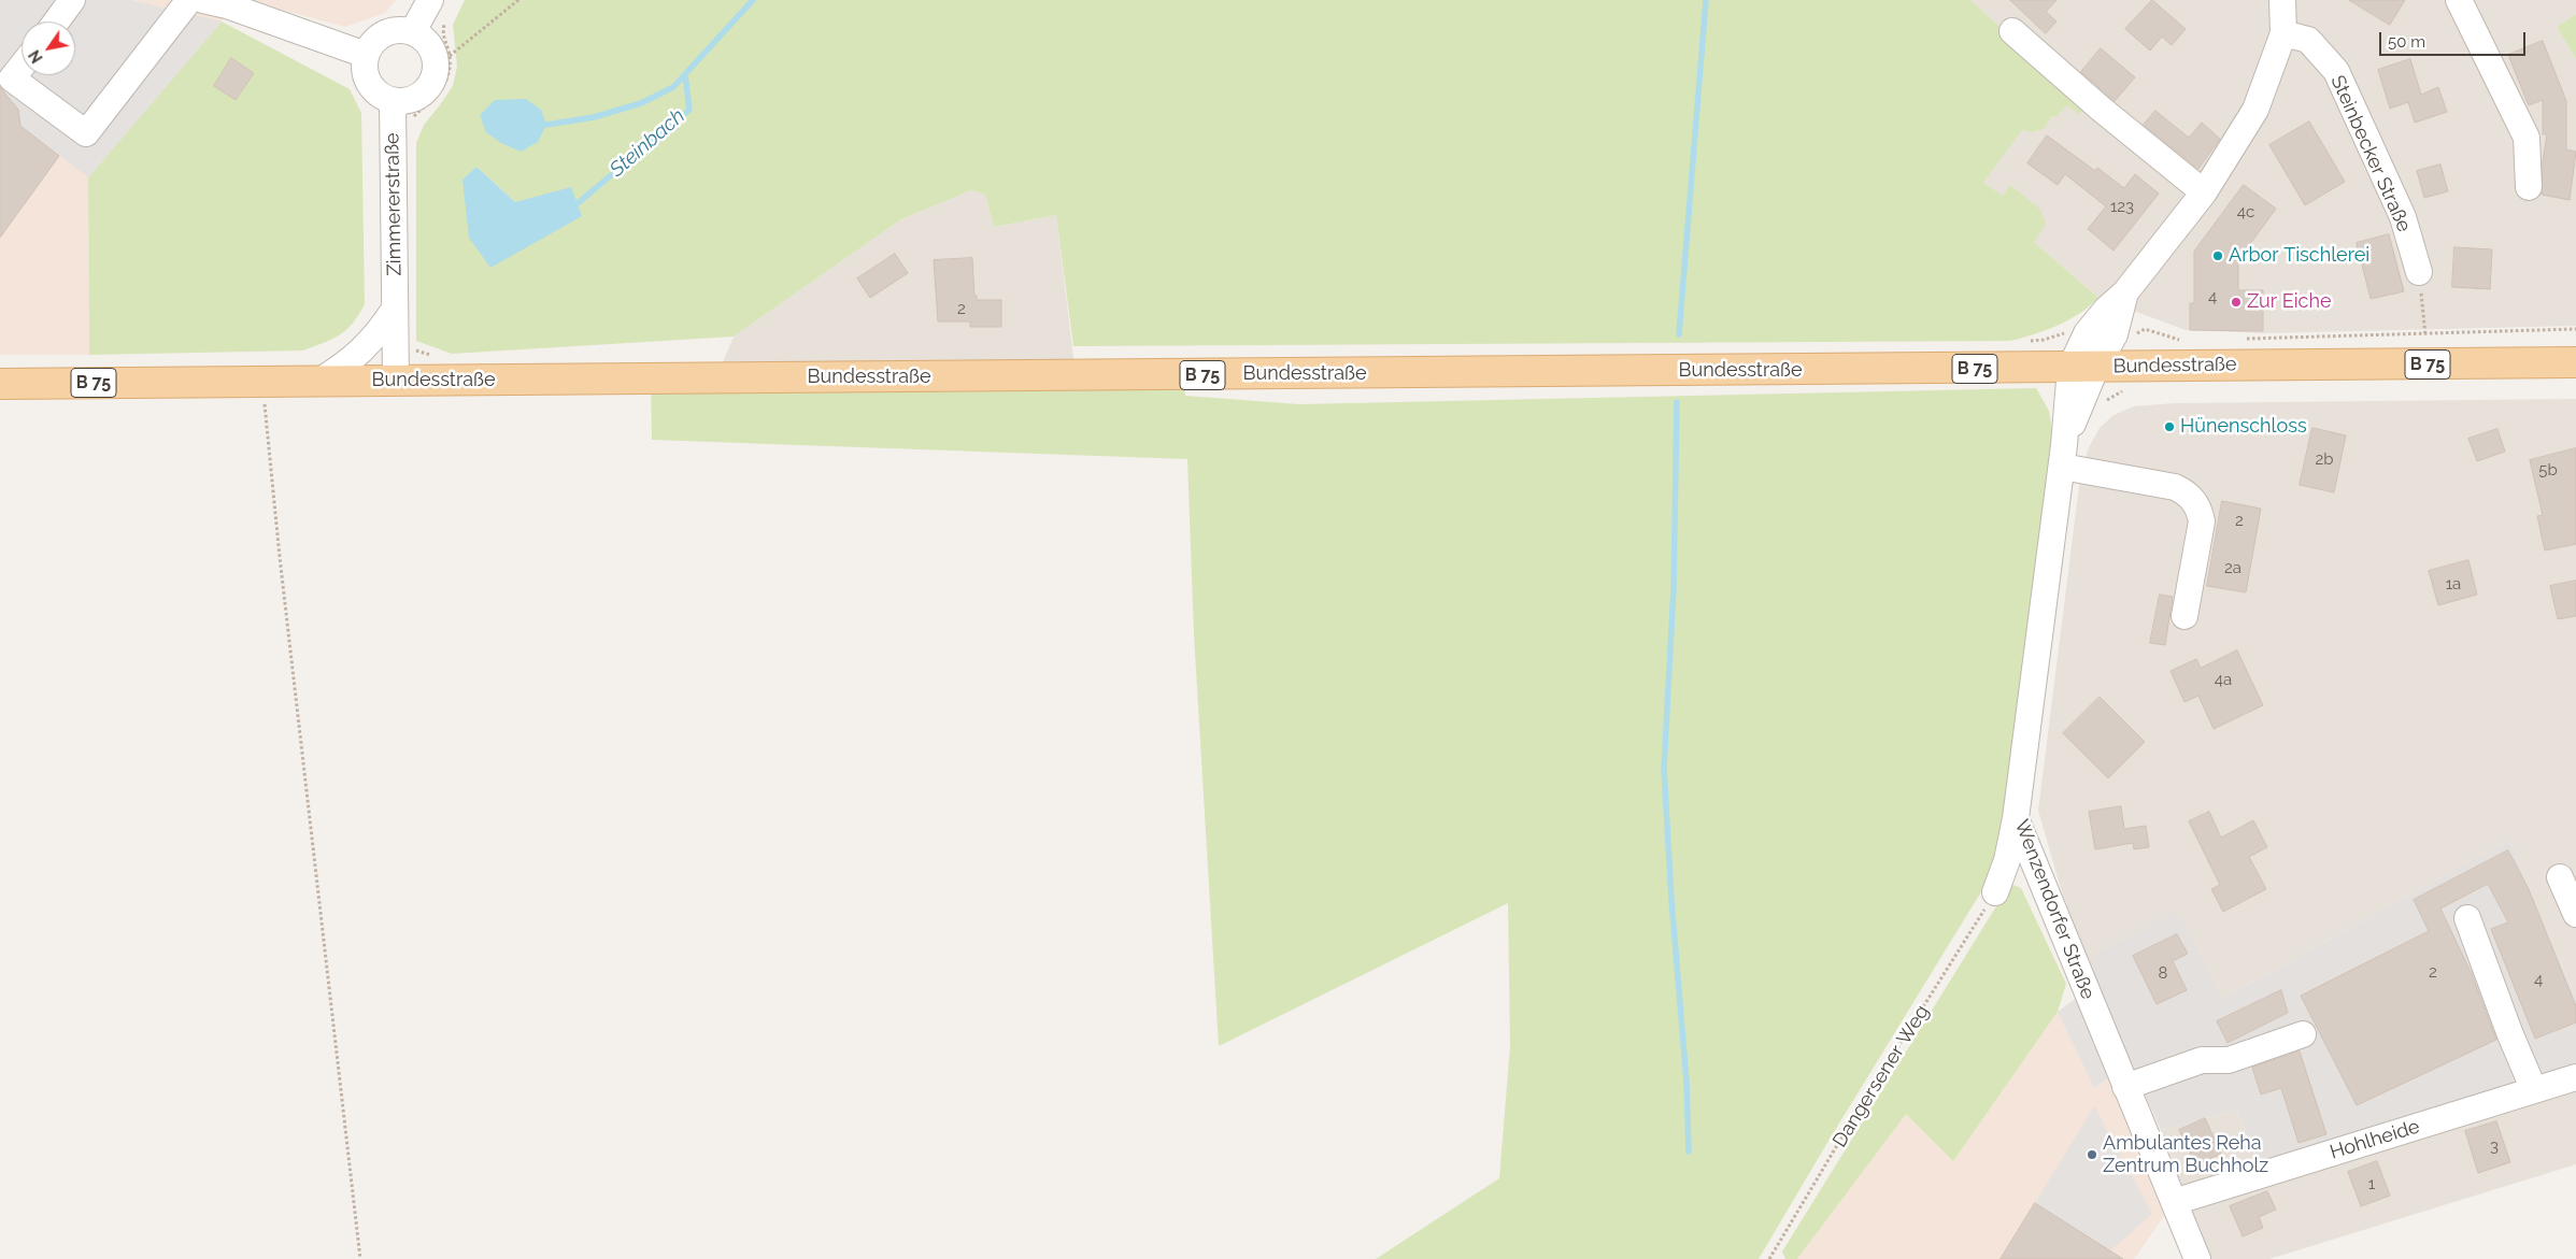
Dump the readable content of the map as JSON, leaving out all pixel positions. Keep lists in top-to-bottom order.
{
  "streets": {
    "main road": ["B 75", "Bundesstraße"],
    "street": [
      "Steinbecker Straße",
      "Zimmererstraße",
      "Wenzendorfer Straße",
      "Hohlheide"
    ],
    "path": ["Dangersener Weg"]
  },
  "crossings": [
    ["Zimmererstraße", "Bundesstraße"],
    ["Bundesstraße", "Wenzendorfer Straße"],
    ["Wenzendorfer Straße", "Hohlheide"]
  ],
  "water": ["Steinbach"],
  "places": [
    "Arbor Tischlerei",
    "Zur Eiche",
    "Hünenschloss",
    "Ambulantes Reha Zentrum Buchholz"
  ],
  "house_numbers": [
    "123",
    "4c",
    "4",
    "2",
    "2b",
    "5b",
    "2",
    "2a",
    "1a",
    "4a",
    "2",
    "8",
    "4",
    "3",
    "1"
  ],
  "scale_bar": "50 m",
  "north": "bottom left"
}
